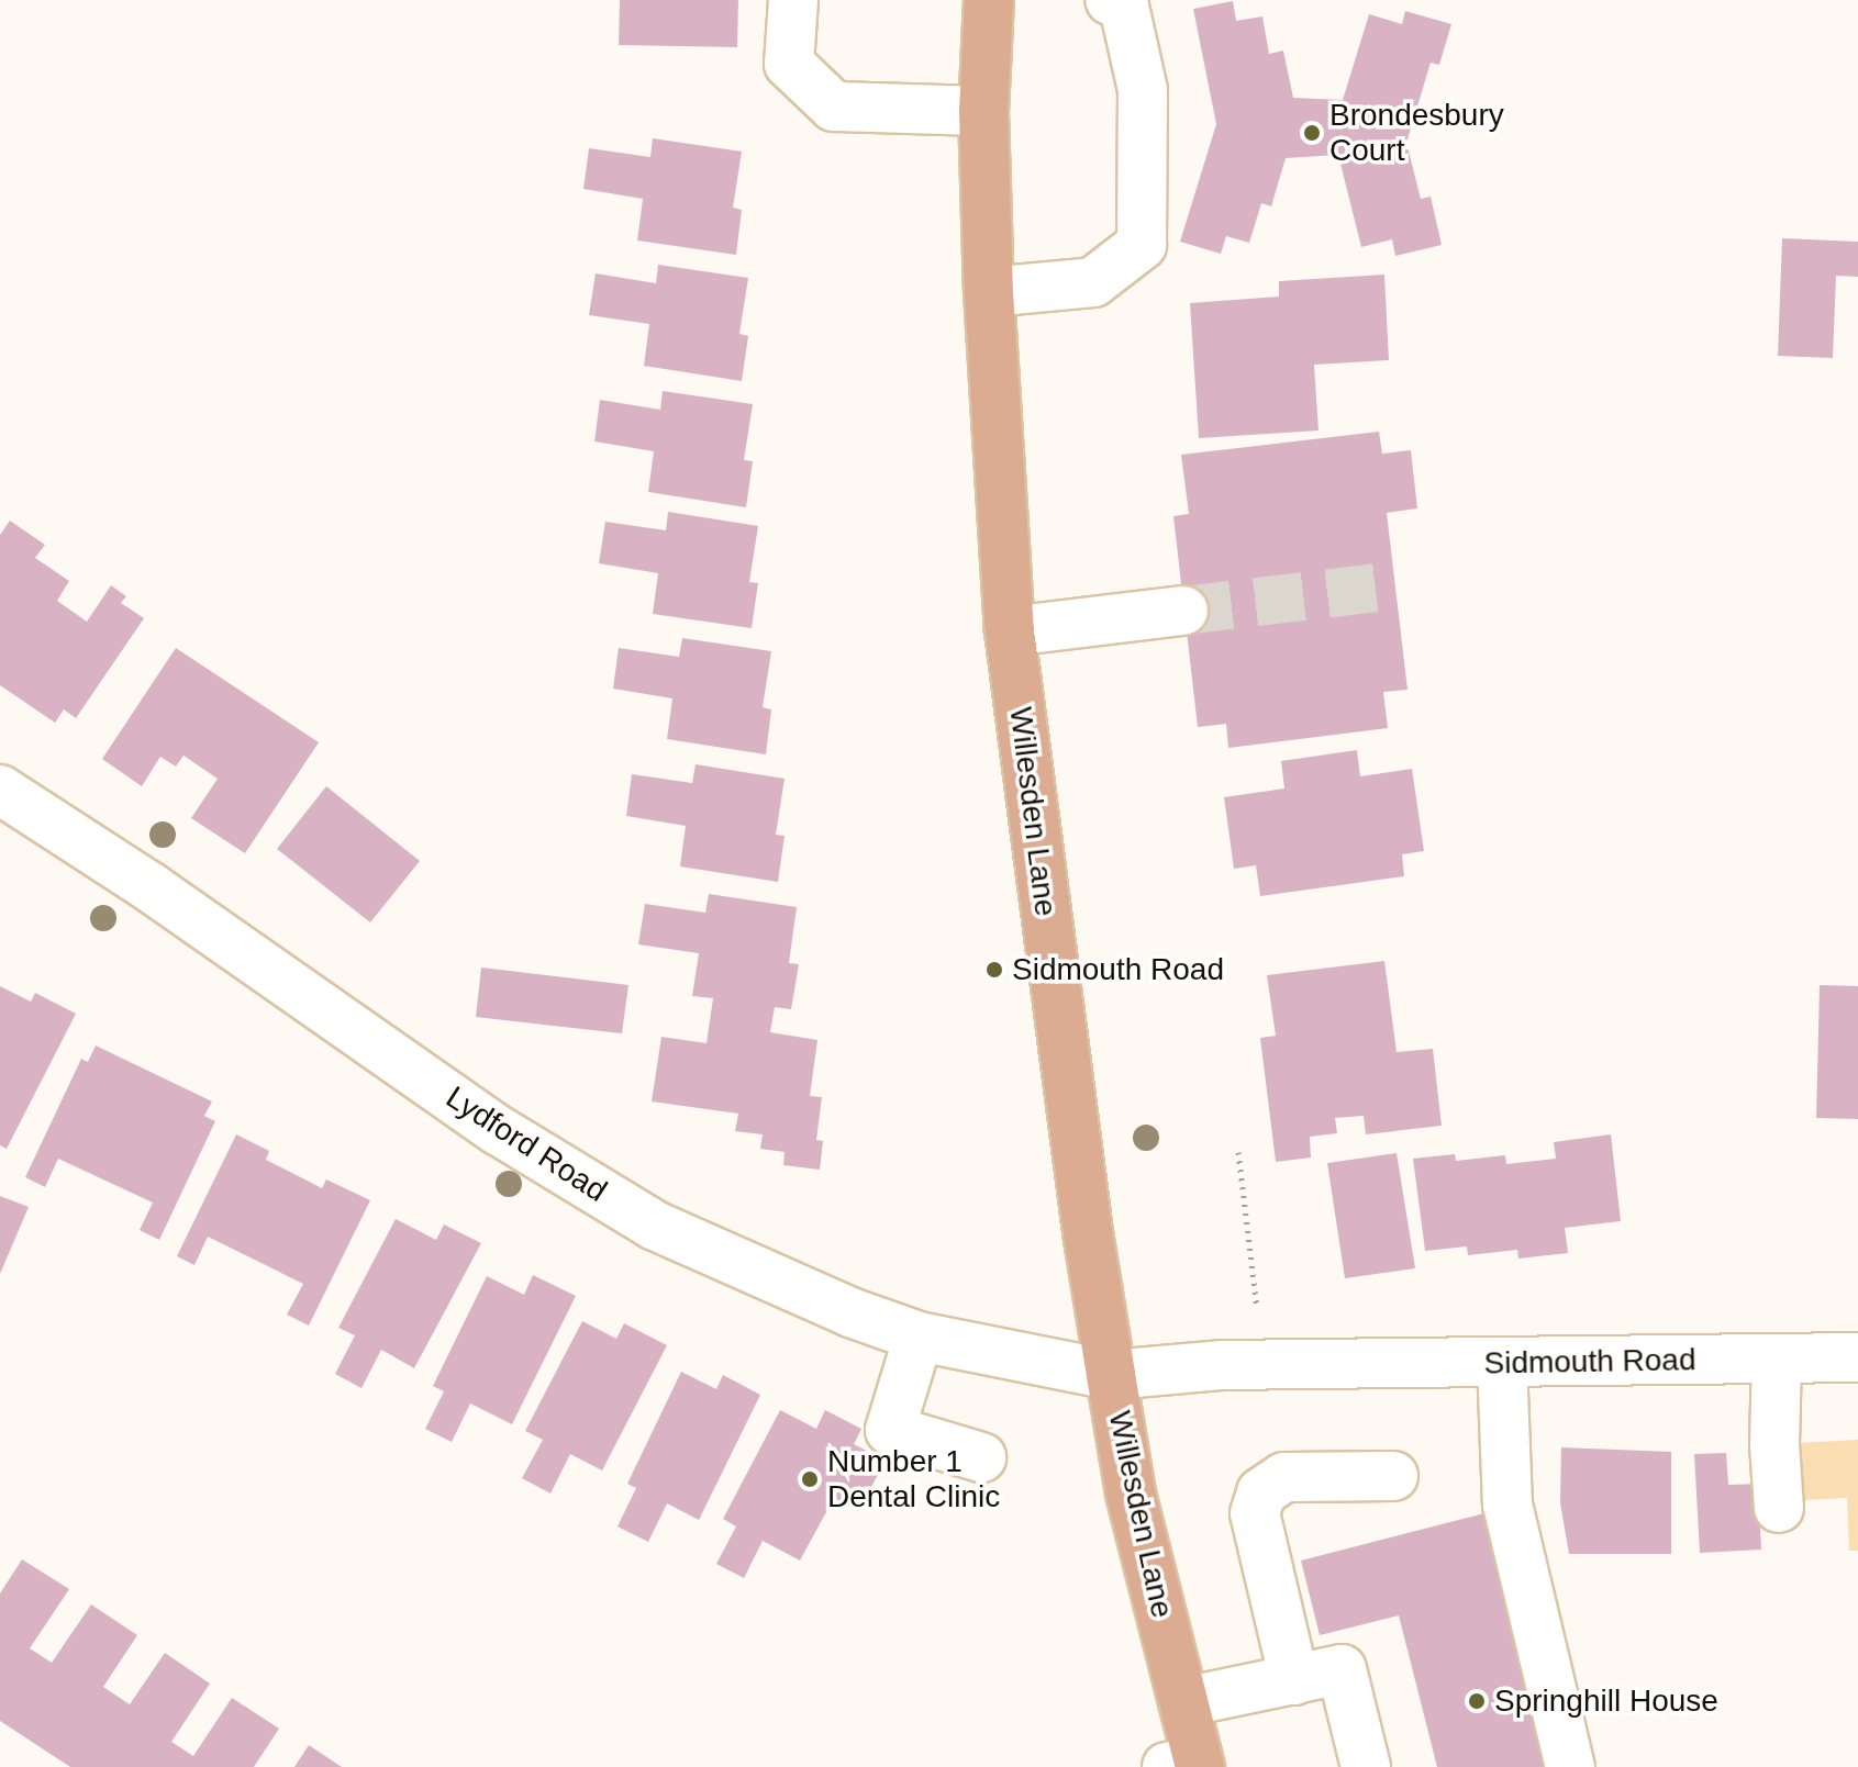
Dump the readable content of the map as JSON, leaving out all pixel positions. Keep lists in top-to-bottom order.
{
  "streets": {
    "main road": ["Willesden Lane"],
    "street": ["Lydford Road", "Sidmouth Road"]
  },
  "crossings": [
    ["Willesden Lane", "Lydford Road"],
    ["Willesden Lane", "Sidmouth Road"],
    ["Lydford Road", "Sidmouth Road"]
  ],
  "places": [
    "Brondesbury Court",
    "Sidmouth Road",
    "Number 1 Dental Clinic",
    "Springhill House"
  ]
}
